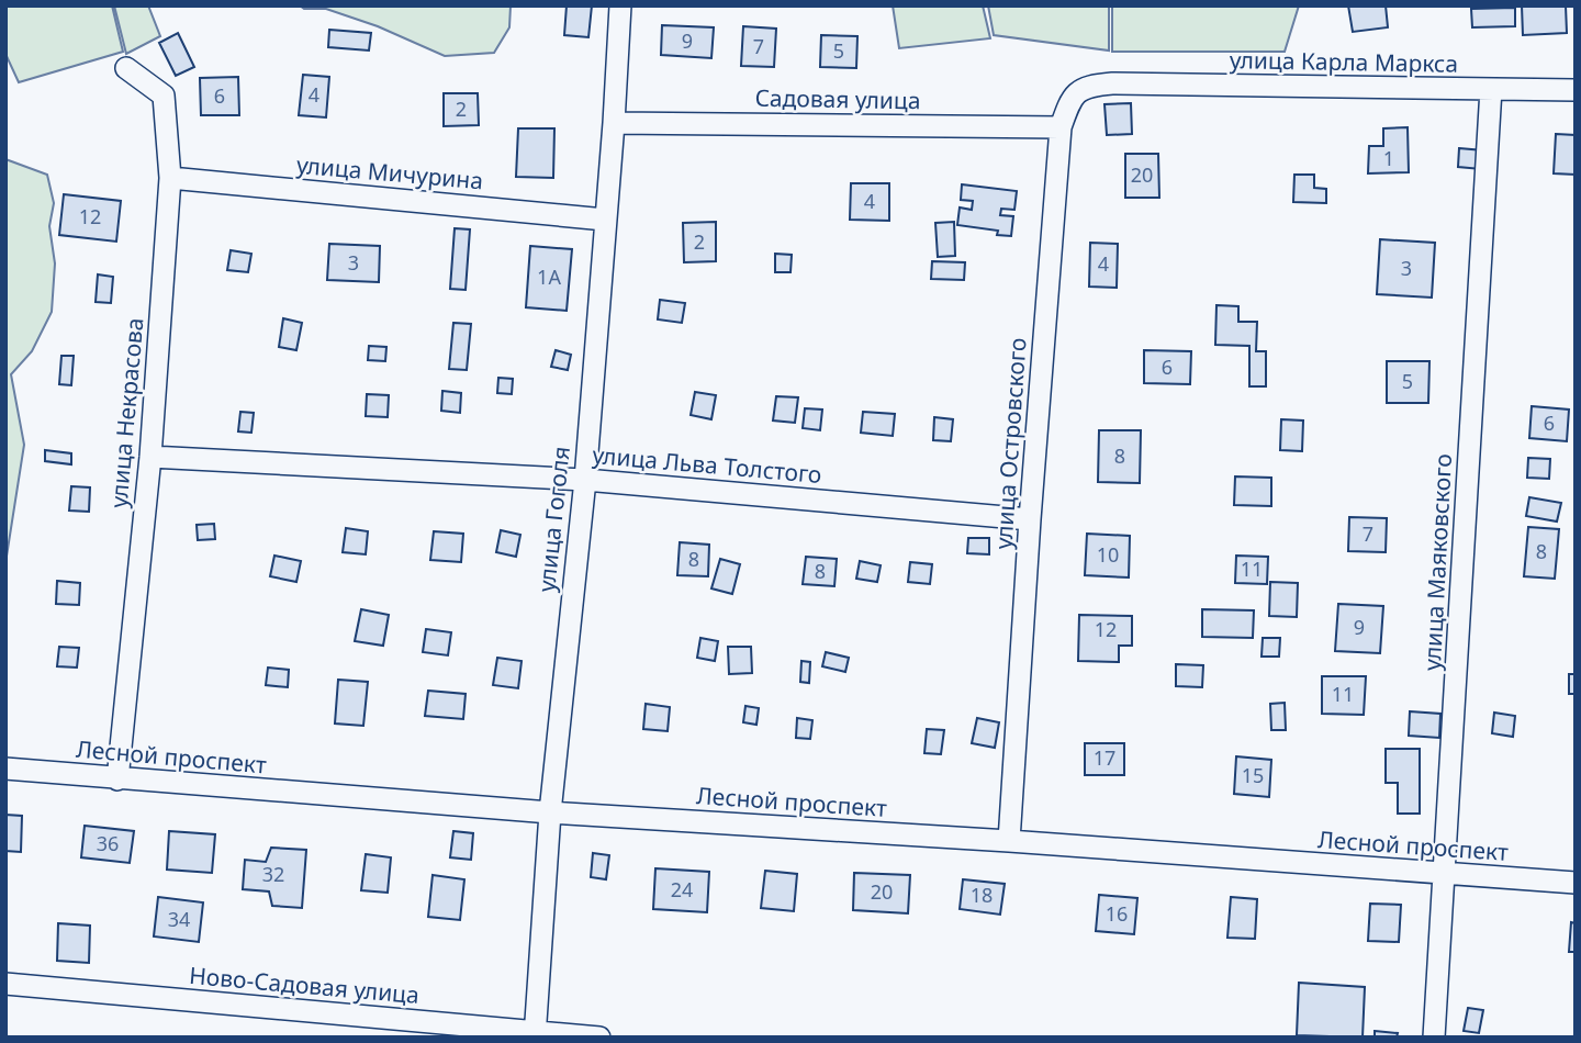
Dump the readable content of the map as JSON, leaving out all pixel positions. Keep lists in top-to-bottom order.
{
  "streets": {
    "street": [
      "улица Карла Маркса",
      "Садовая улица",
      "улица Мичурина",
      "улица Некрасова",
      "улица Островского",
      "улица Льва Толстого",
      "улица Гоголя",
      "улица Маяковского",
      "Лесной проспект",
      "Ново-Садовая улица"
    ]
  },
  "crossings": [
    ["улица Карла Маркса", "улица Островского"],
    ["улица Карла Маркса", "улица Маяковского"],
    ["Садовая улица", "улица Островского"],
    ["Садовая улица", "улица Гоголя"],
    ["улица Мичурина", "улица Некрасова"],
    ["улица Мичурина", "улица Гоголя"],
    ["улица Некрасова", "улица Льва Толстого"],
    ["улица Некрасова", "Лесной проспект"],
    ["улица Островского", "улица Льва Толстого"],
    ["улица Островского", "Лесной проспект"],
    ["улица Льва Толстого", "улица Гоголя"],
    ["улица Гоголя", "Лесной проспект"],
    ["улица Гоголя", "Ново-Садовая улица"],
    ["улица Маяковского", "Лесной проспект"]
  ],
  "house_numbers": [
    "9",
    "7",
    "5",
    "4",
    "6",
    "2",
    "1",
    "20",
    "4",
    "12",
    "2",
    "3",
    "4",
    "3",
    "1А",
    "6",
    "5",
    "6",
    "8",
    "7",
    "8",
    "10",
    "8",
    "11",
    "8",
    "9",
    "12",
    "11",
    "17",
    "15",
    "36",
    "32",
    "24",
    "20",
    "18",
    "16",
    "34"
  ]
}
